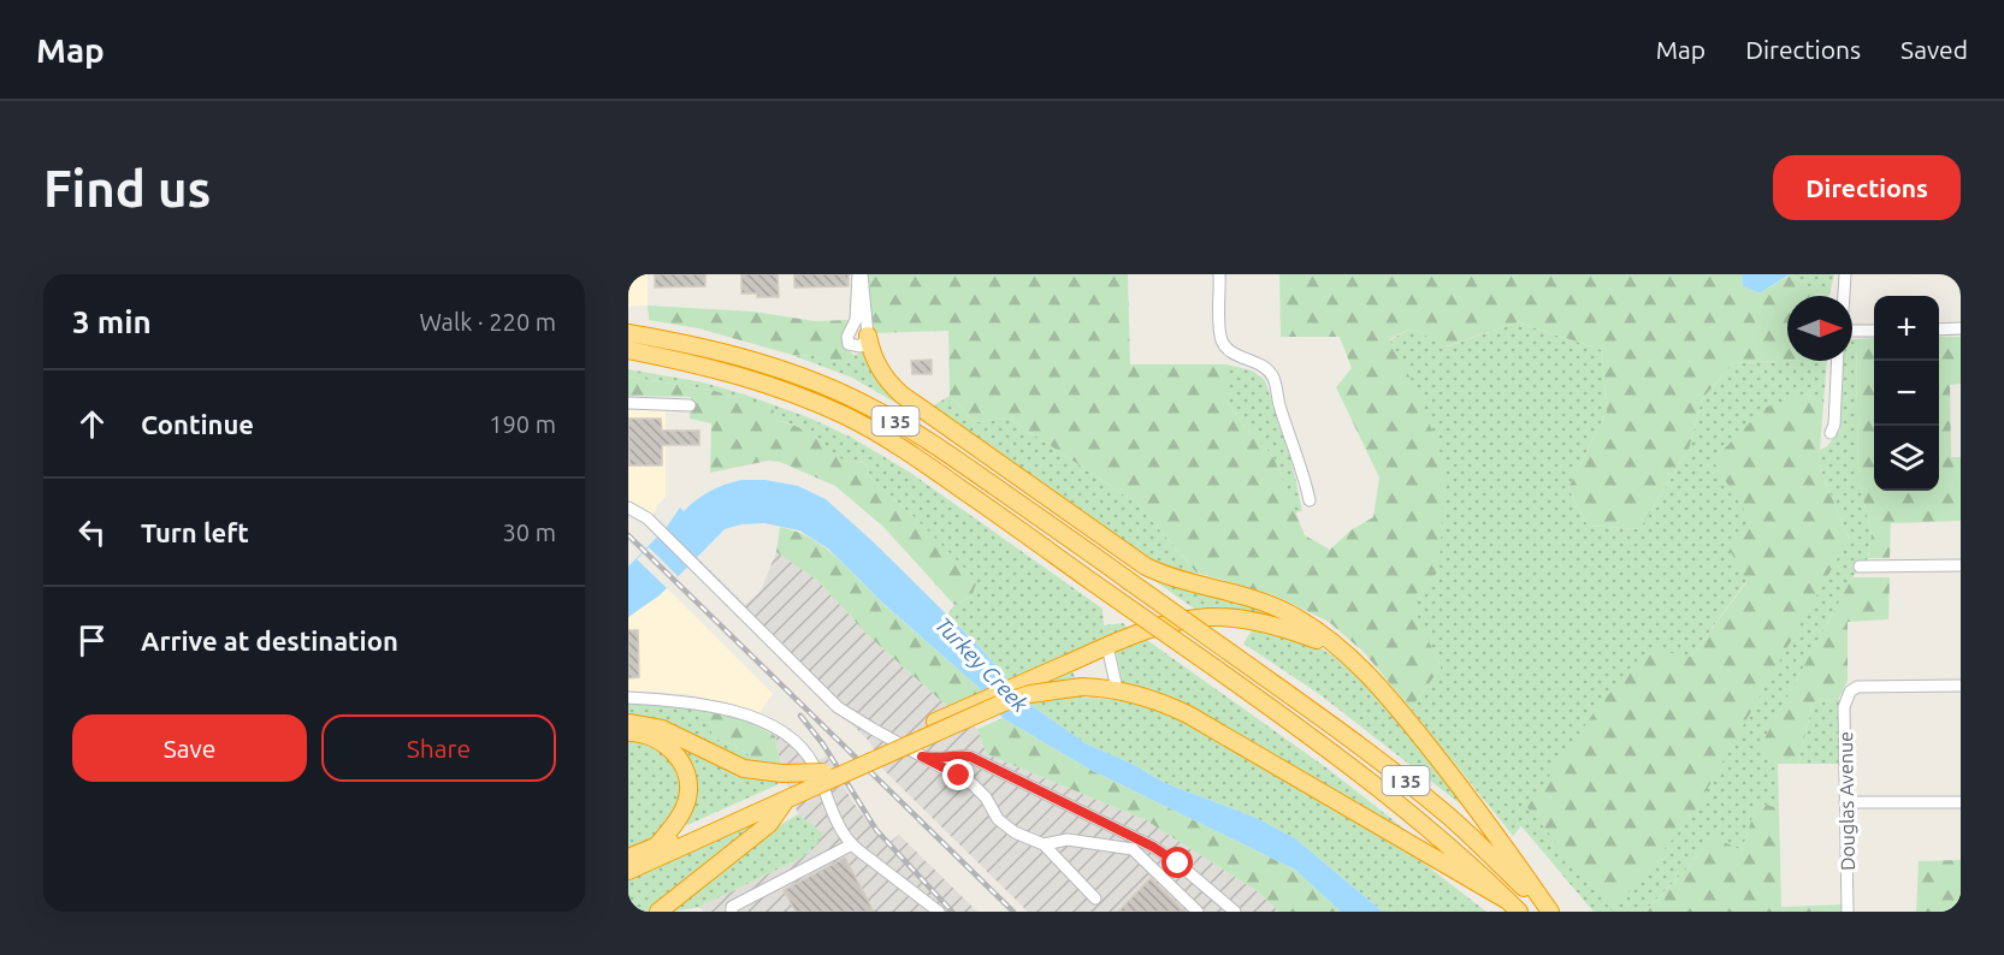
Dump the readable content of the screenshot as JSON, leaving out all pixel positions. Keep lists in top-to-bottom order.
{
  "streets": {
    "highway": ["I 35"],
    "street": ["Douglas Avenue"]
  },
  "water": ["Turkey Creek"],
  "north": "right",
  "page": {
    "header": "Map",
    "nav": ["Map", "Directions", "Saved"],
    "buttons": [
      "Directions",
      ["Save", "Share"]
    ],
    "title": "Find us",
    "heading": ["3 min", "Walk · 220 m"],
    "map_buttons": ["+", "−"],
    "list": [
      ["Continue", "190 m"],
      ["Turn left", "30 m"],
      "Arrive at destination"
    ]
  }
}
